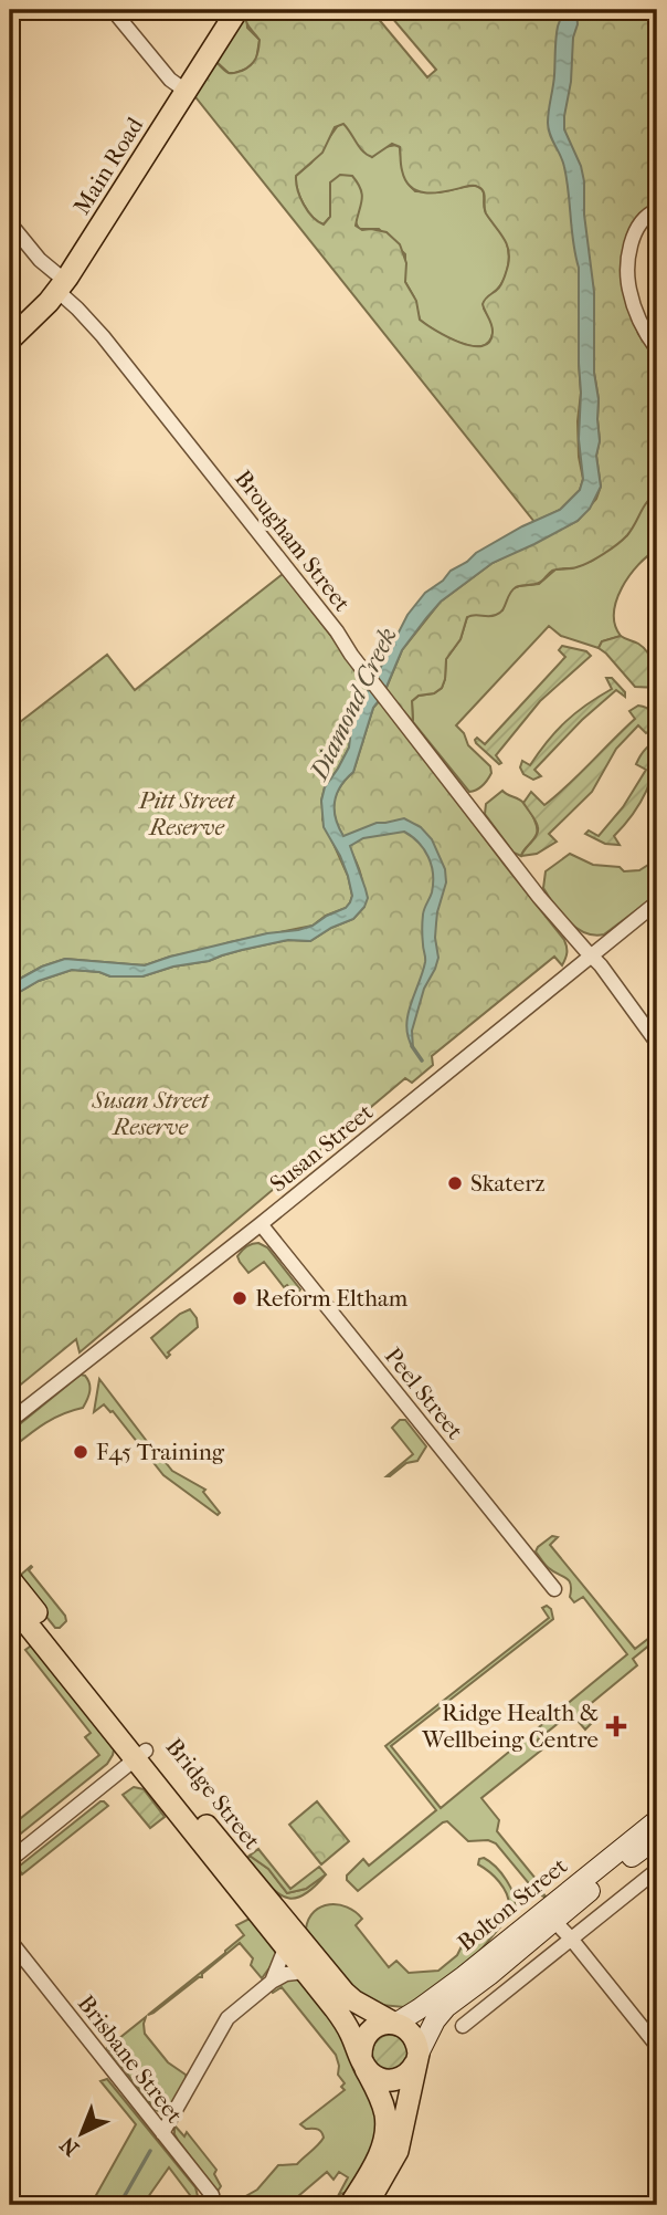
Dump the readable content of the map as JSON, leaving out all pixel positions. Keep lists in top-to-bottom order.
{
  "streets": {
    "main road": ["Main Road", "Bridge Street", "Bolton Street"],
    "street": [
      "Brougham Street",
      "Susan Street",
      "Peel Street",
      "Brisbane Street"
    ]
  },
  "crossings": [
    ["Main Road", "Brougham Street"],
    ["Brougham Street", "Susan Street"],
    ["Susan Street", "Peel Street"],
    ["Bridge Street", "Bolton Street"]
  ],
  "water": ["Diamond Creek"],
  "parks": ["Pitt Street Reserve", "Susan Street Reserve"],
  "places": {
    "other": ["Skaterz", "Reform Eltham", "F45 Training"],
    "health": ["Ridge Health & Wellbeing Centre"]
  },
  "north": "bottom left"
}
